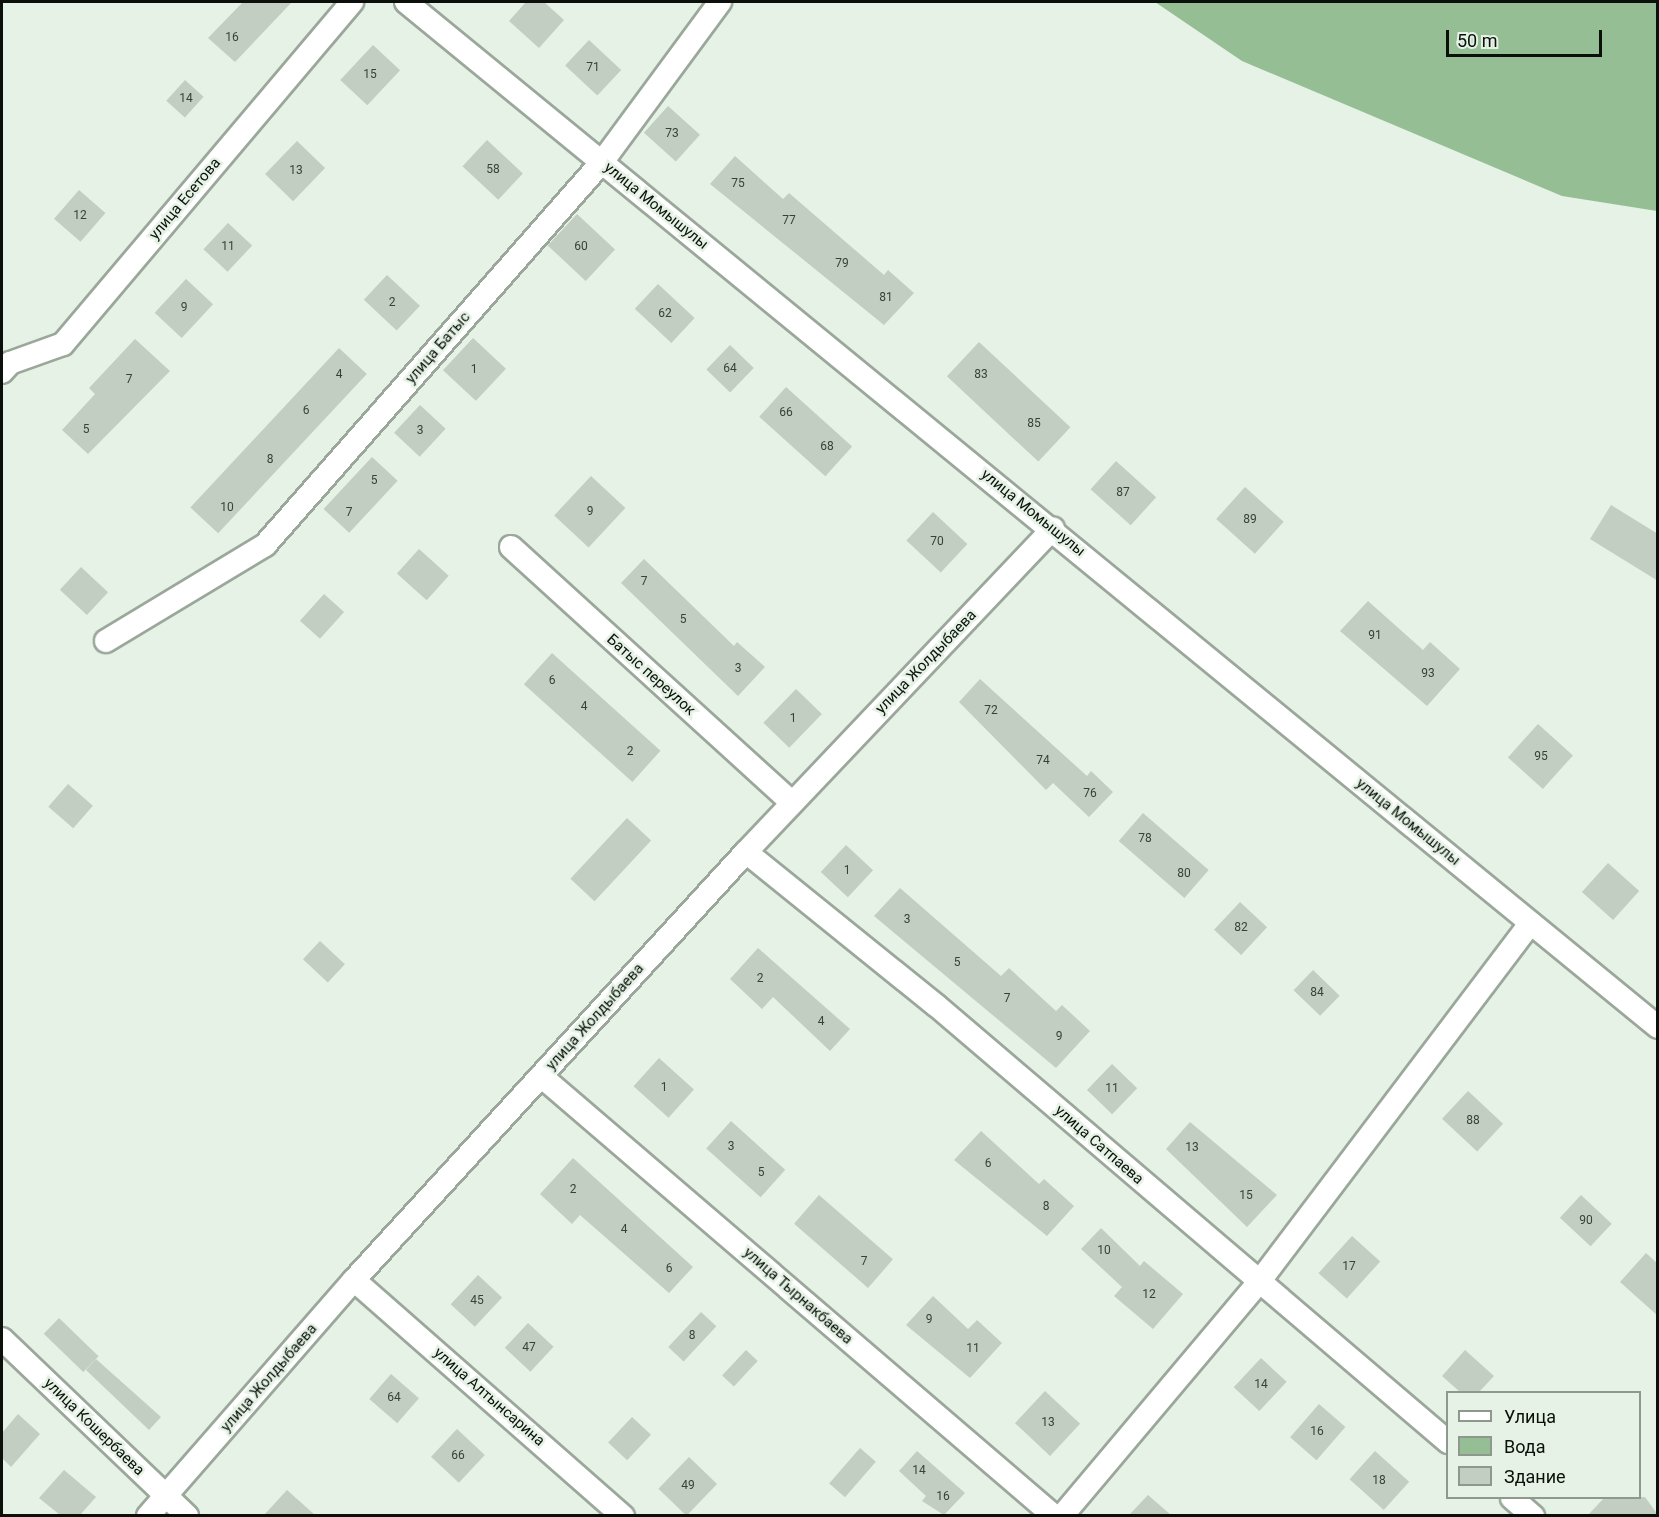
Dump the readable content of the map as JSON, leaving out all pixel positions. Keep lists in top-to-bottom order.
{
  "streets": {
    "street": [
      "улица Есетова",
      "улица Момышулы",
      "улица Батыс",
      "улица Жолдыбаева",
      "Батыс переулок",
      "улица Сатпаева",
      "улица Тырнакбаева",
      "улица Алтынсарина",
      "улица Кошербаева"
    ]
  },
  "crossings": [
    ["улица Момышулы", "улица Батыс"],
    ["улица Момышулы", "улица Жолдыбаева"],
    ["улица Жолдыбаева", "Батыс переулок"],
    ["улица Жолдыбаева", "улица Сатпаева"],
    ["улица Жолдыбаева", "улица Тырнакбаева"],
    ["улица Жолдыбаева", "улица Алтынсарина"],
    ["улица Жолдыбаева", "улица Кошербаева"]
  ],
  "house_numbers": [
    "16",
    "71",
    "15",
    "14",
    "73",
    "58",
    "13",
    "75",
    "12",
    "77",
    "11",
    "60",
    "79",
    "81",
    "2",
    "9",
    "62",
    "64",
    "1",
    "4",
    "83",
    "7",
    "6",
    "66",
    "85",
    "5",
    "3",
    "68",
    "8",
    "5",
    "87",
    "10",
    "9",
    "7",
    "89",
    "70",
    "7",
    "5",
    "91",
    "3",
    "93",
    "6",
    "4",
    "72",
    "1",
    "2",
    "95",
    "74",
    "76",
    "78",
    "1",
    "80",
    "3",
    "82",
    "5",
    "2",
    "84",
    "7",
    "4",
    "9",
    "1",
    "11",
    "88",
    "3",
    "13",
    "6",
    "5",
    "2",
    "15",
    "8",
    "90",
    "4",
    "10",
    "7",
    "17",
    "6",
    "12",
    "45",
    "9",
    "8",
    "47",
    "11",
    "14",
    "64",
    "13",
    "16",
    "66",
    "14",
    "18",
    "49",
    "16"
  ],
  "legend": ["Улица", "Вода", "Здание"],
  "scale_bar": "50 m"
}
